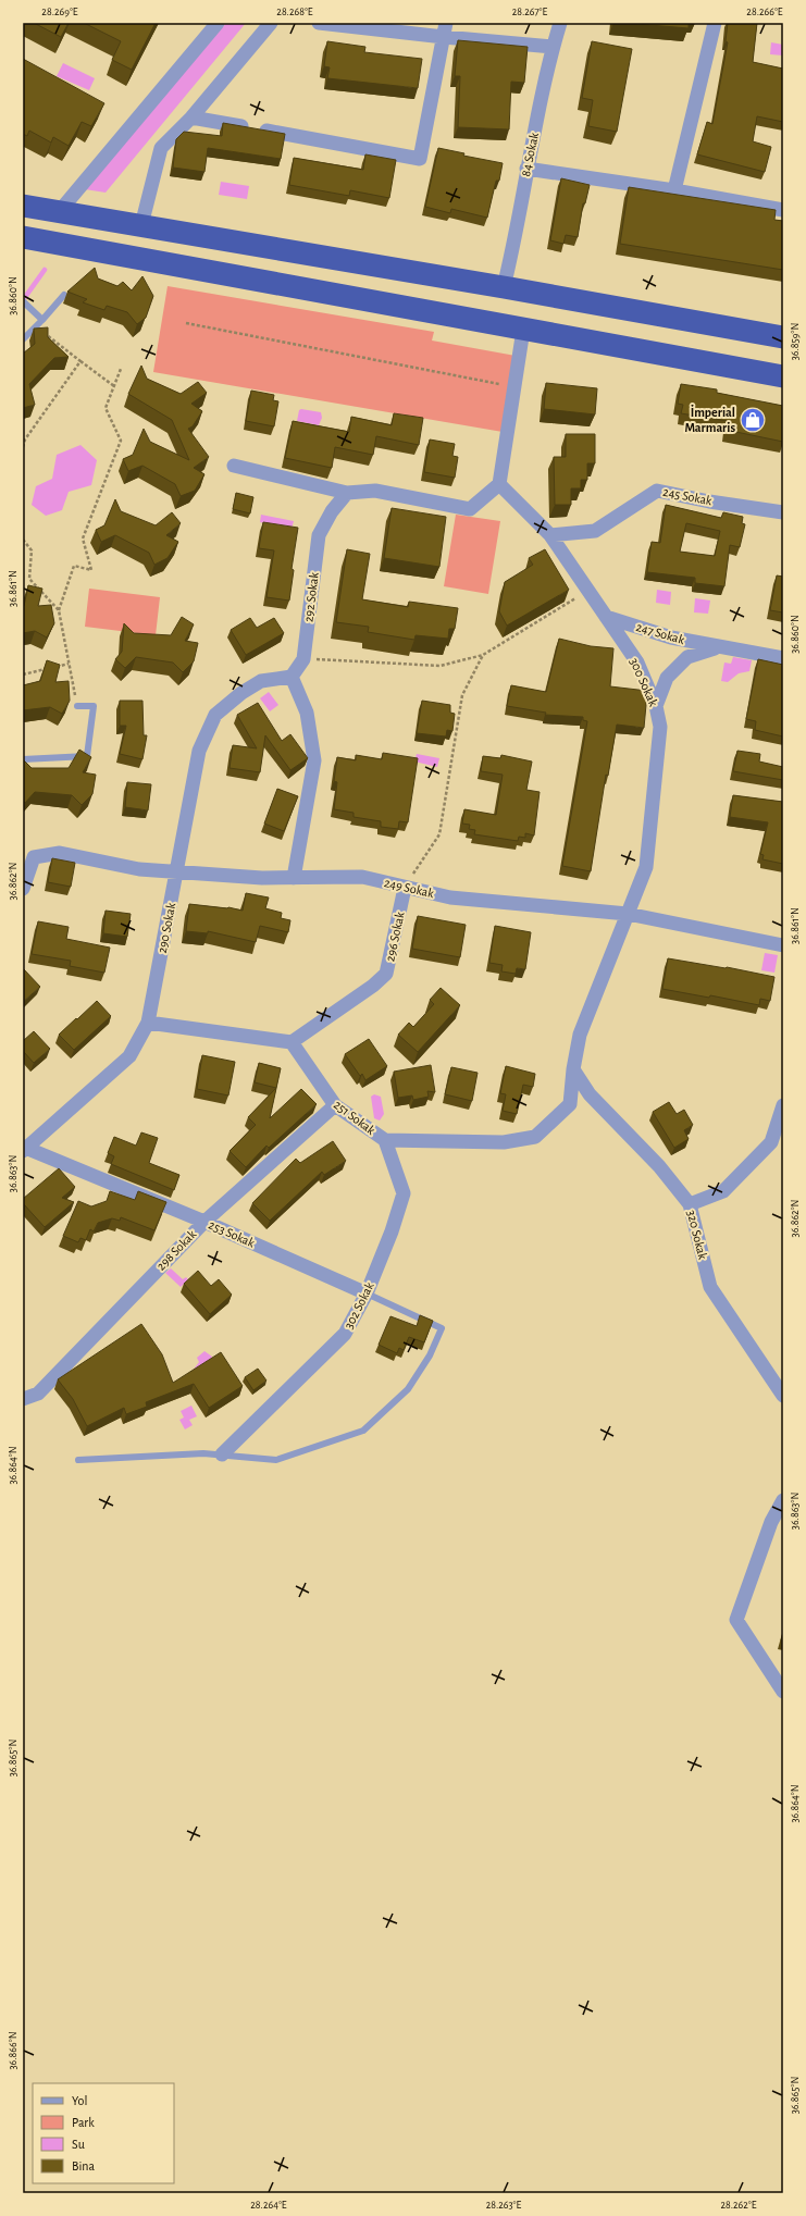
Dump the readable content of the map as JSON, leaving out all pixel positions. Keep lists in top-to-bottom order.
{
  "streets": {
    "street": [
      "84 Sokak",
      "245 Sokak",
      "292 Sokak",
      "247 Sokak",
      "300 Sokak",
      "249 Sokak",
      "290 Sokak",
      "296 Sokak",
      "251 Sokak",
      "253 Sokak",
      "320 Sokak",
      "298 Sokak",
      "302 Sokak"
    ]
  },
  "crossings": [
    ["245 Sokak", "300 Sokak"],
    ["292 Sokak", "290 Sokak"],
    ["247 Sokak", "300 Sokak"],
    ["300 Sokak", "249 Sokak"],
    ["300 Sokak", "251 Sokak"],
    ["300 Sokak", "320 Sokak"],
    ["249 Sokak", "290 Sokak"],
    ["249 Sokak", "296 Sokak"],
    ["290 Sokak", "253 Sokak"],
    ["296 Sokak", "251 Sokak"],
    ["251 Sokak", "320 Sokak"],
    ["251 Sokak", "298 Sokak"],
    ["251 Sokak", "302 Sokak"],
    ["253 Sokak", "298 Sokak"],
    ["253 Sokak", "302 Sokak"]
  ],
  "places": {
    "shop": ["İmperial Marmaris"]
  },
  "legend": [
    "Yol",
    "Park",
    "Su",
    "Bina"
  ],
  "coordinates": [
    "28.269°E",
    "28.268°E",
    "28.267°E",
    "28.266°E",
    "36.860°N",
    "36.859°N",
    "36.861°N",
    "36.862°N",
    "36.863°N",
    "36.864°N",
    "36.865°N",
    "36.866°N",
    "28.264°E",
    "28.263°E",
    "28.262°E"
  ]
}
